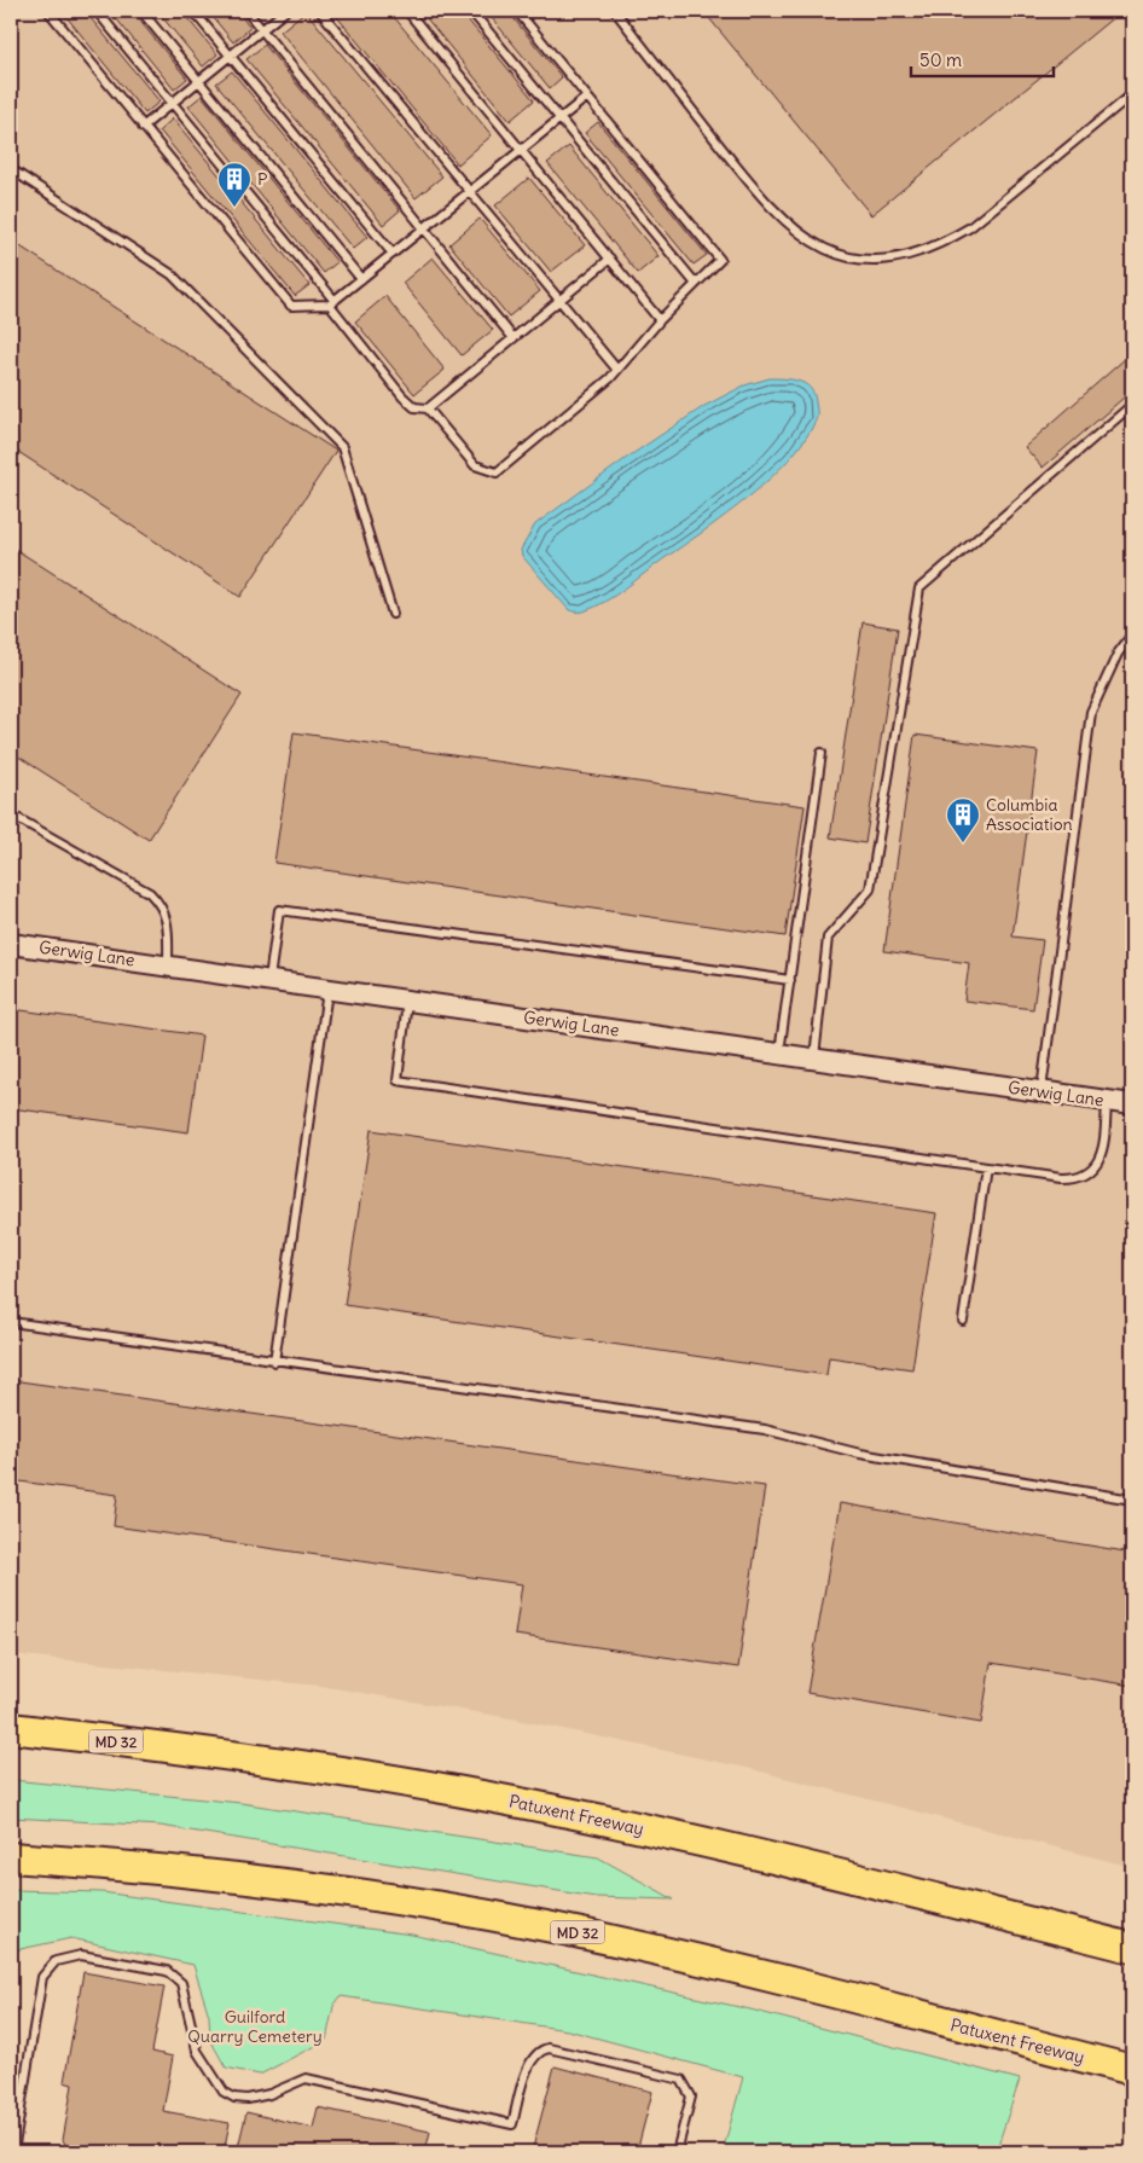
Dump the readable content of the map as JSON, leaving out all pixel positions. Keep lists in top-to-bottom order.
{
  "streets": {
    "highway": ["MD 32", "Patuxent Freeway"],
    "street": ["Gerwig Lane"]
  },
  "parks": ["Guilford Quarry Cemetery"],
  "places": {
    "building": ["P", "Columbia Association"]
  },
  "scale_bar": "50 m"
}
